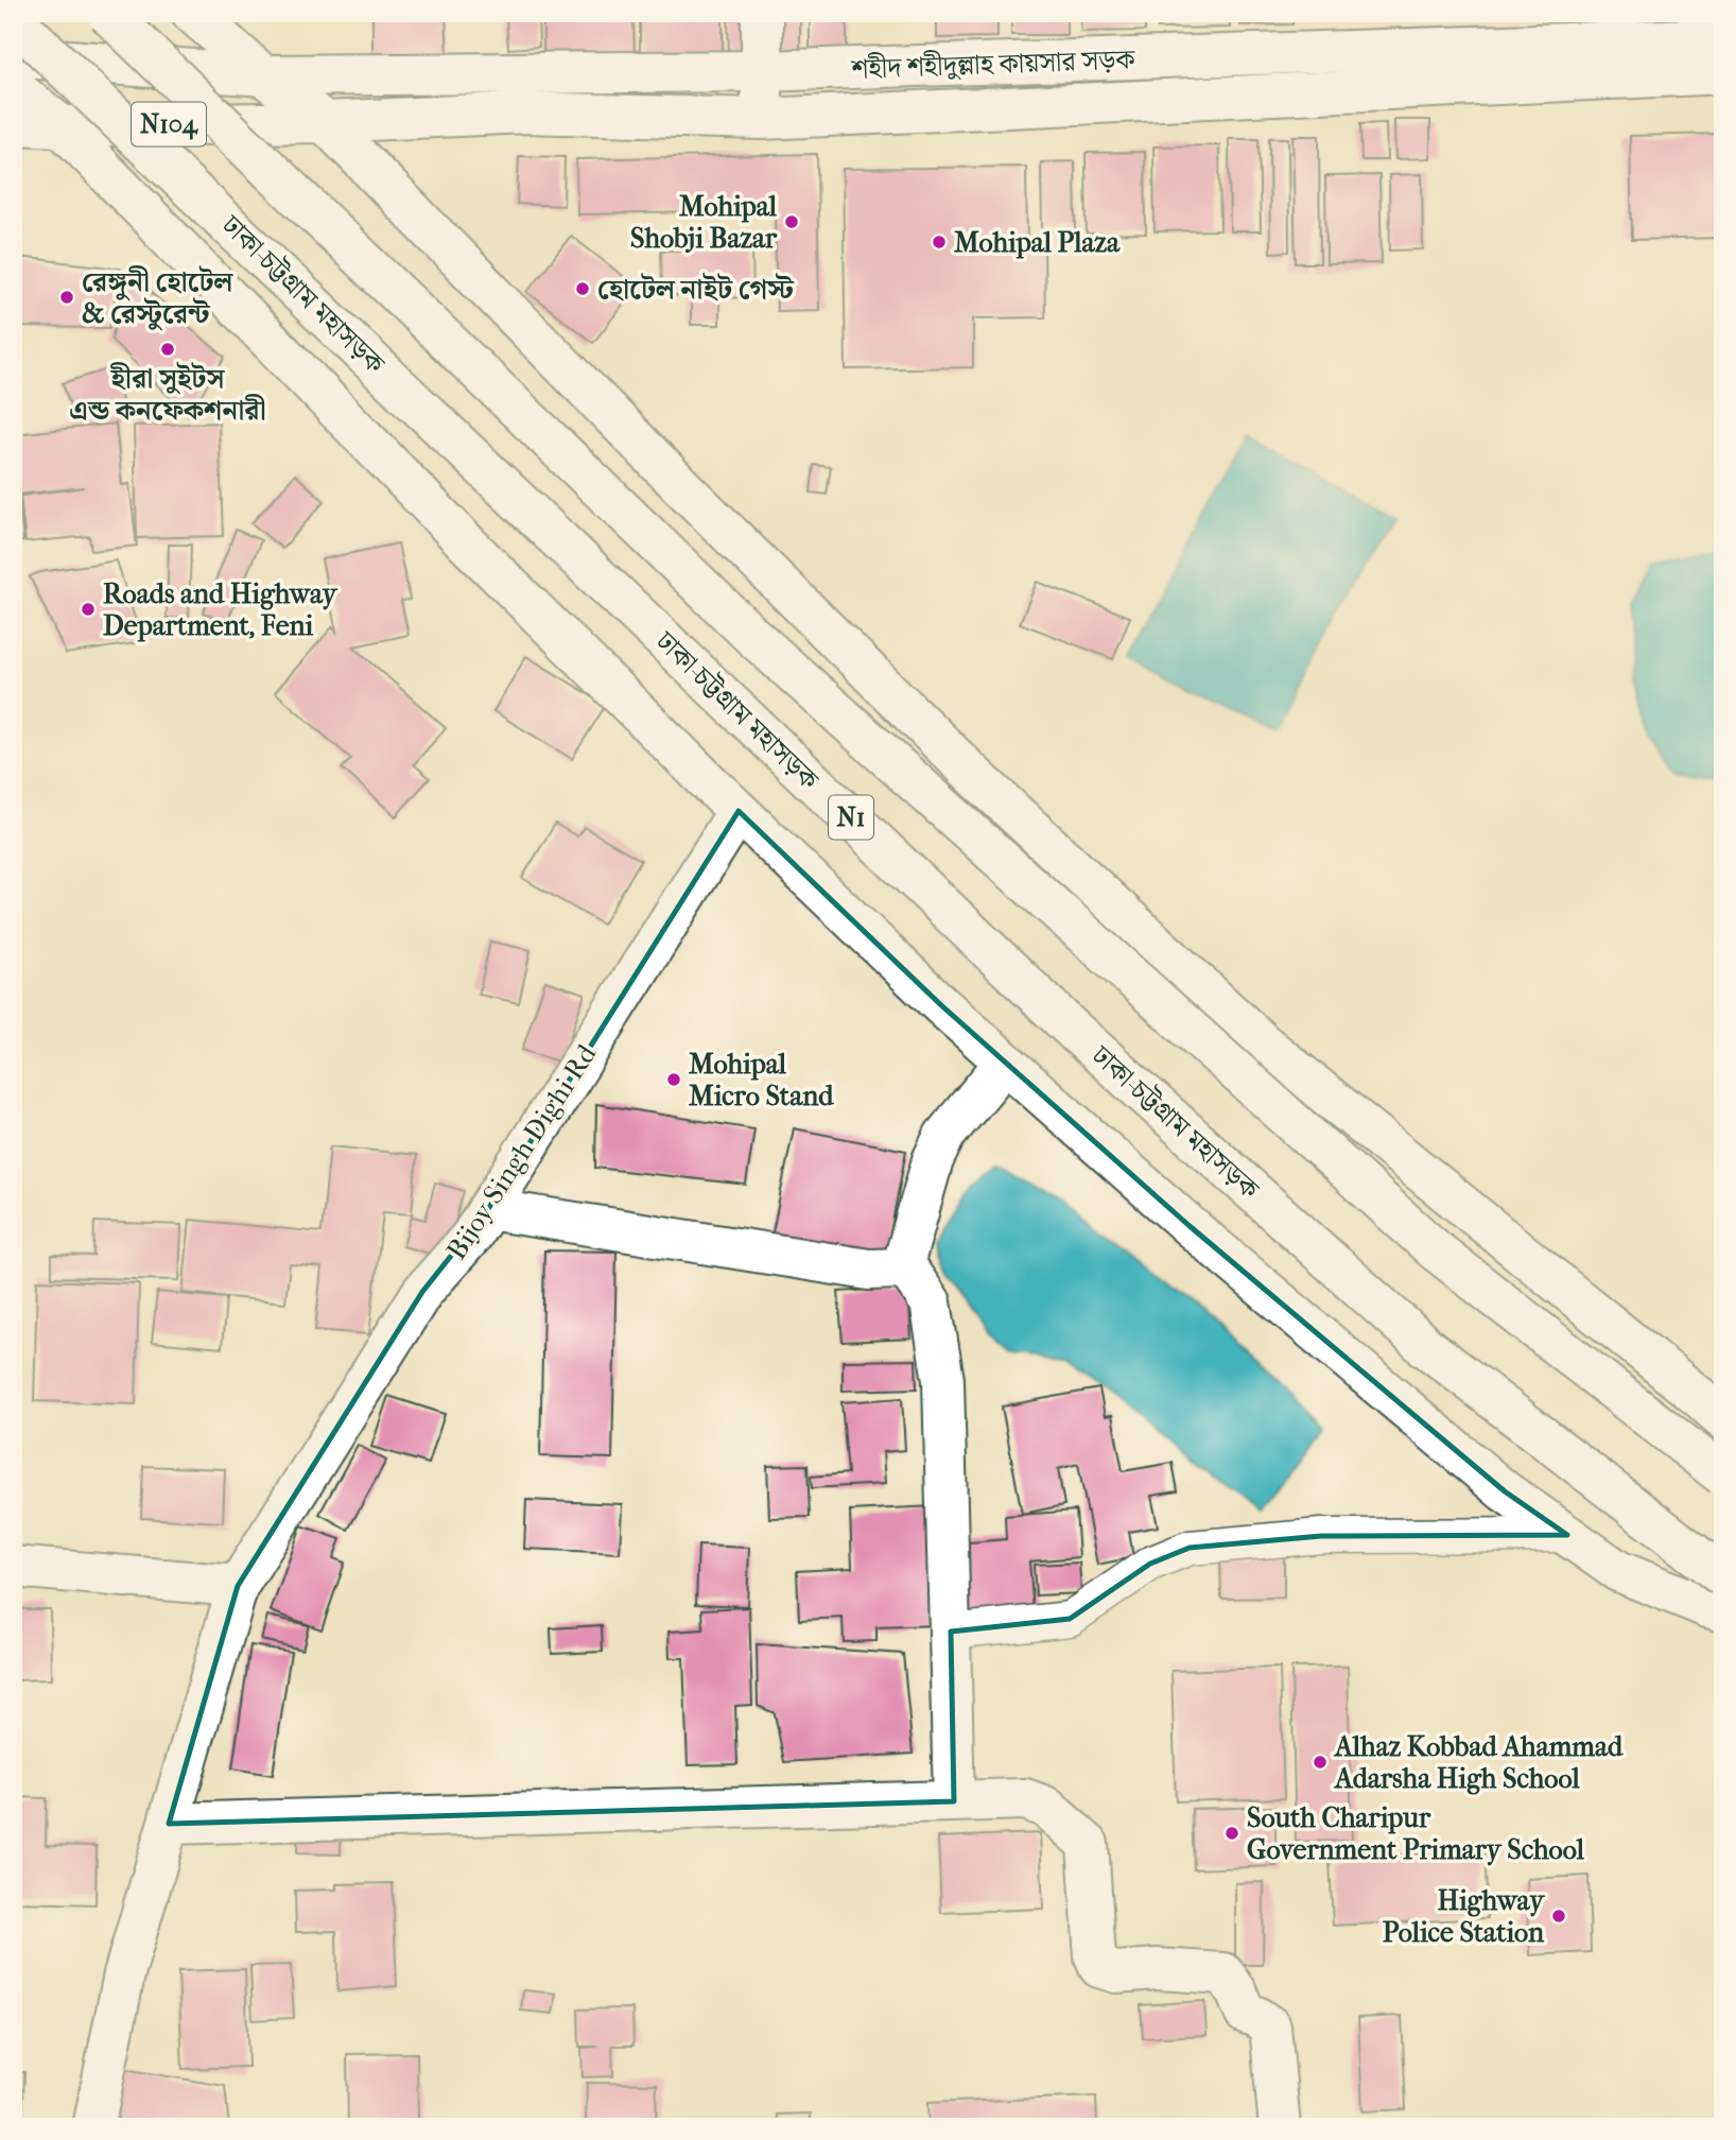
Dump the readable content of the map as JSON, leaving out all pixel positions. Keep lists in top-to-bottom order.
{
  "streets": {
    "main road": [
      "শহীদ শহীদুল্লাহ কায়সার সড়ক",
      "N104",
      "ঢাকা-চট্টগ্রাম মহাসড়ক",
      "N1",
      "Bijoy Singh Dighi Rd"
    ]
  },
  "crossings": [
    ["শহীদ শহীদুল্লাহ কায়সার সড়ক", "N104"]
  ],
  "places": [
    "Mohipal Shobji Bazar",
    "Mohipal Plaza",
    "হোটেল নাইট গেস্ট",
    "রেঙ্গুনী হোটেল & রেস্টুরেন্ট",
    "হীরা সুইটস এন্ড কনফেকশনারী",
    "Roads and Highway Department, Feni",
    "Mohipal Micro Stand",
    "Alhaz Kobbad Ahammad Adarsha High School",
    "South Charipur Government Primary School",
    "Highway Police Station"
  ]
}
